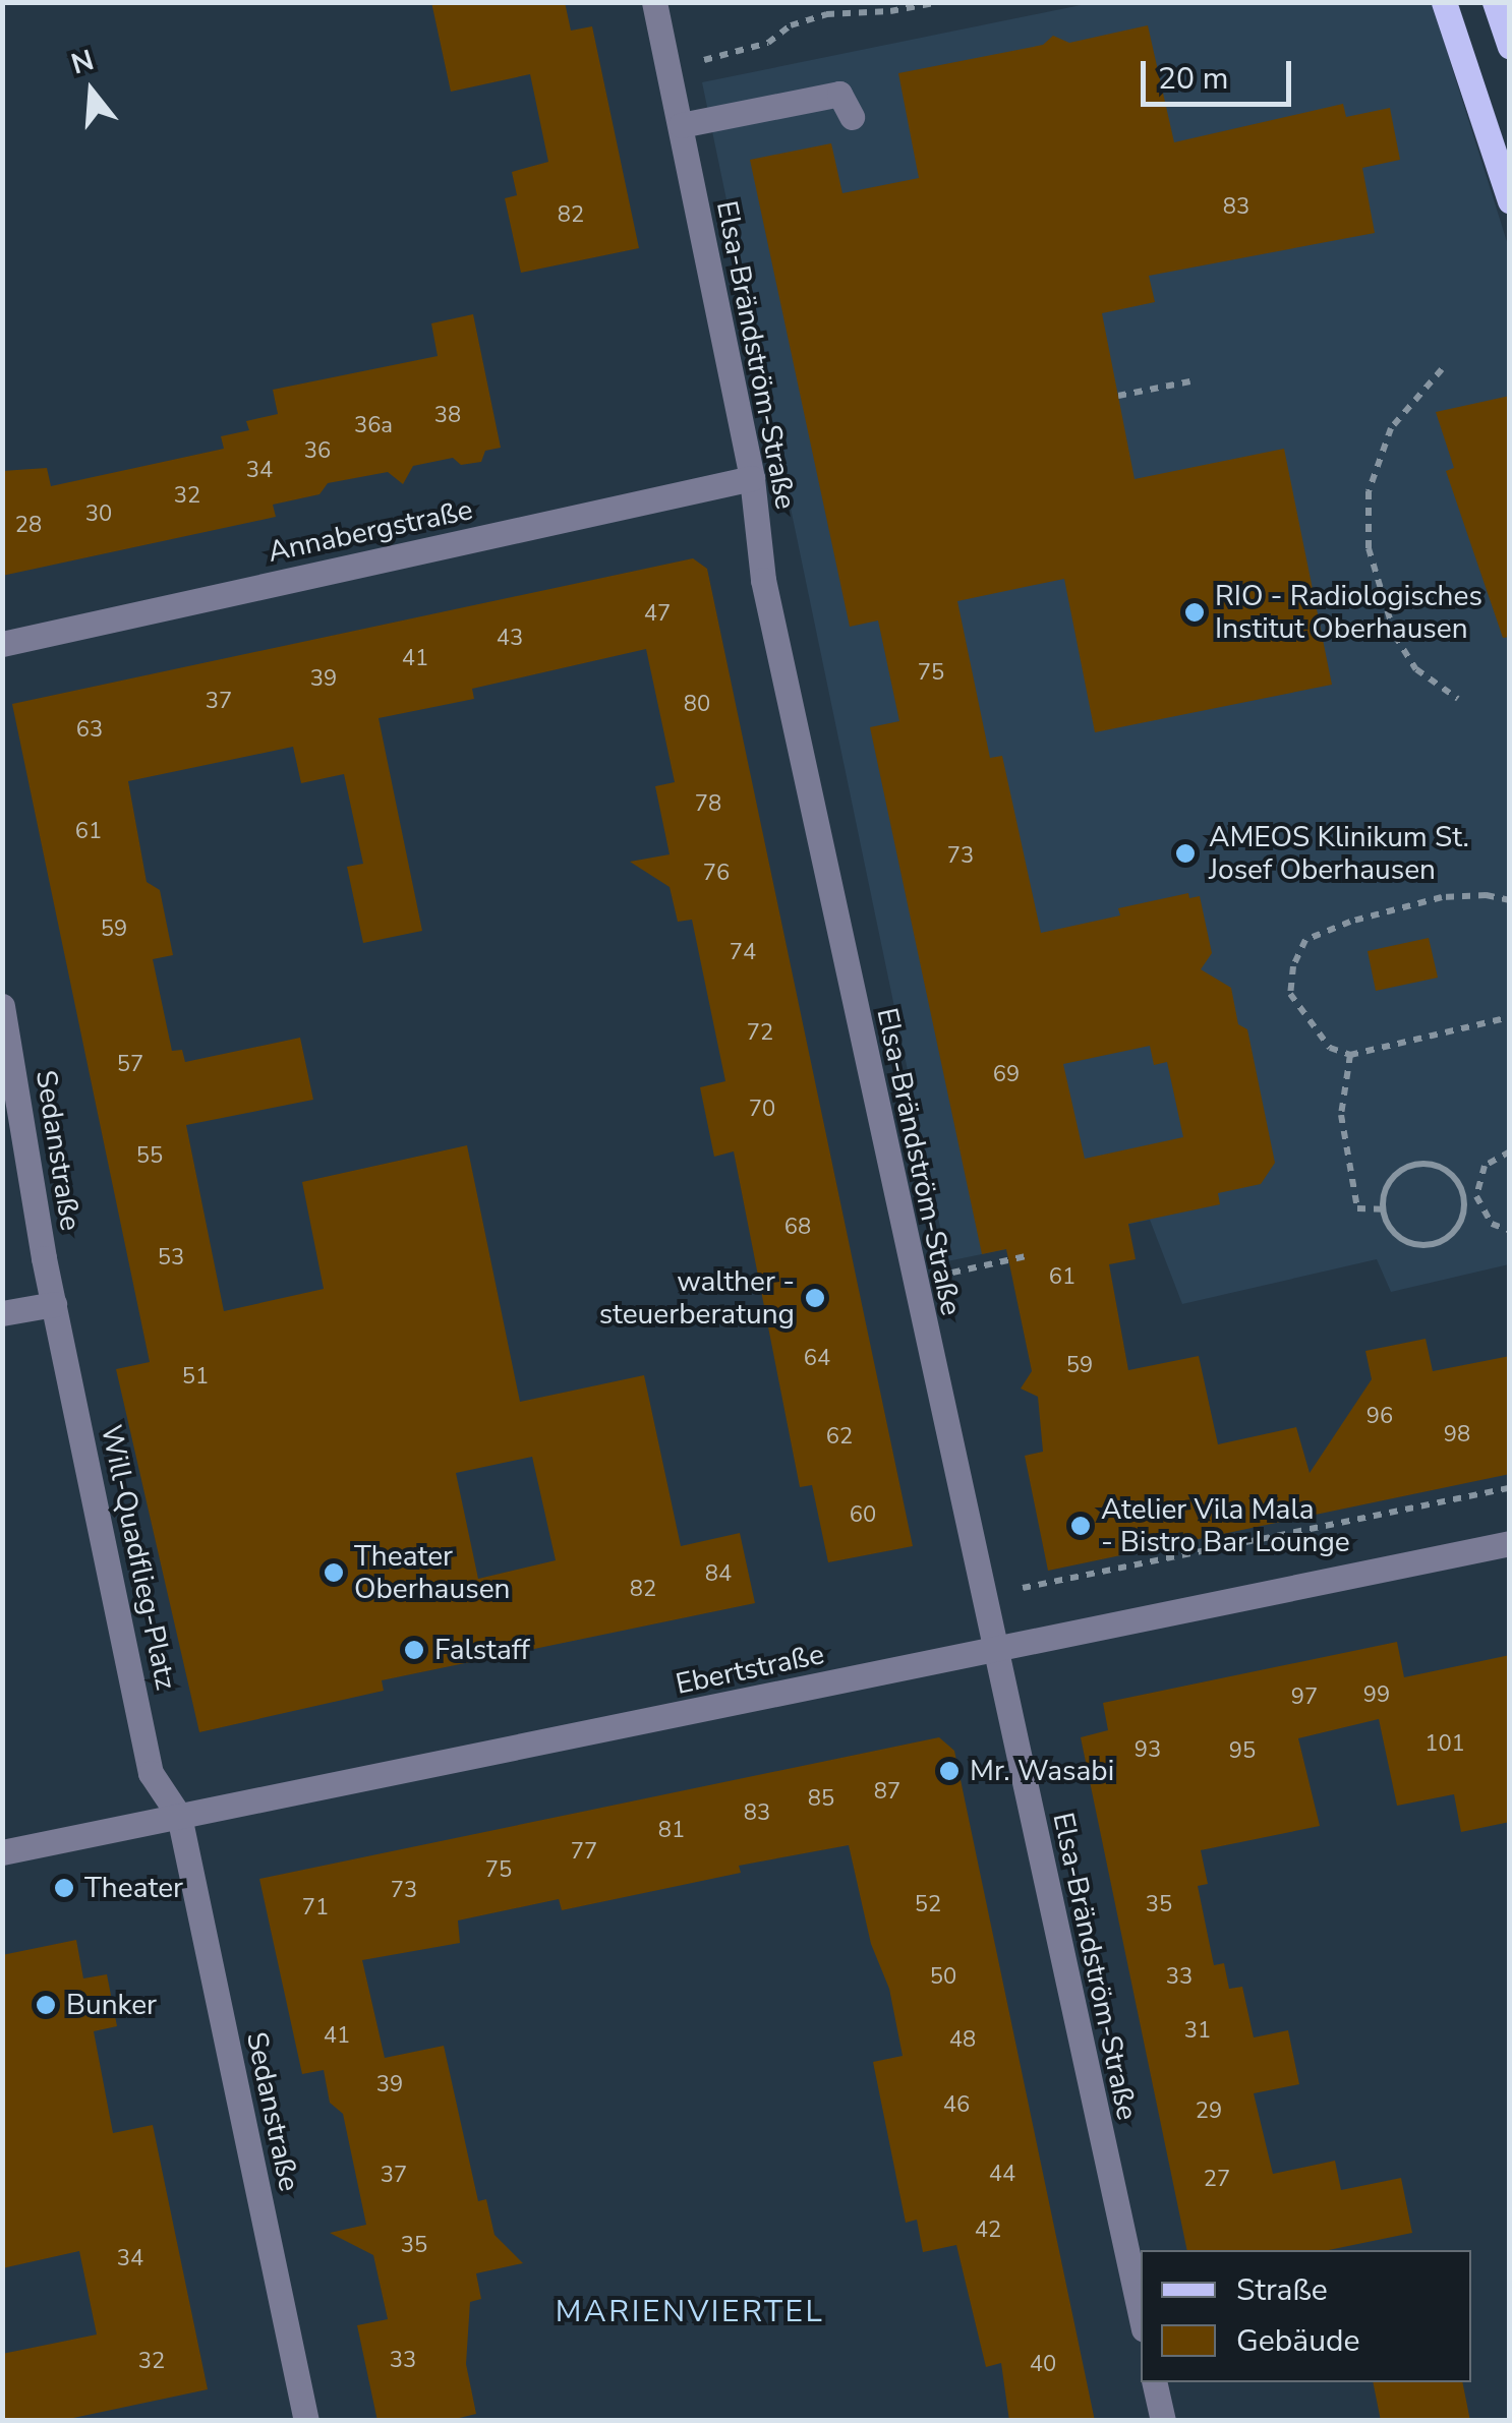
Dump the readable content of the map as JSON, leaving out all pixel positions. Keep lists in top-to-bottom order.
{
  "streets": {
    "street": [
      "Elsa-Brändström-Straße",
      "Annabergstraße",
      "Sedanstraße",
      "Will-Quadflieg-Platz",
      "Ebertstraße"
    ]
  },
  "crossings": [
    ["Elsa-Brändström-Straße", "Annabergstraße"],
    ["Elsa-Brändström-Straße", "Ebertstraße"],
    ["Sedanstraße", "Will-Quadflieg-Platz"],
    ["Sedanstraße", "Ebertstraße"],
    ["Will-Quadflieg-Platz", "Ebertstraße"]
  ],
  "districts": ["MARIENVIERTEL"],
  "places": [
    "RIO - Radiologisches Institut Oberhausen",
    "AMEOS Klinikum St. Josef Oberhausen",
    "walther - steuerberatung",
    "Atelier Vila Mala - Bistro Bar Lounge",
    "Theater Oberhausen",
    "Falstaff",
    "Mr. Wasabi",
    "Theater",
    "Bunker"
  ],
  "house_numbers": [
    "83",
    "82",
    "38",
    "36a",
    "36",
    "34",
    "32",
    "30",
    "28",
    "47",
    "43",
    "41",
    "75",
    "39",
    "37",
    "80",
    "63",
    "78",
    "61",
    "73",
    "76",
    "59",
    "74",
    "72",
    "57",
    "69",
    "70",
    "55",
    "68",
    "53",
    "61",
    "64",
    "59",
    "51",
    "96",
    "98",
    "62",
    "60",
    "84",
    "82",
    "99",
    "97",
    "101",
    "93",
    "95",
    "87",
    "85",
    "83",
    "81",
    "77",
    "75",
    "73",
    "52",
    "35",
    "71",
    "50",
    "33",
    "31",
    "41",
    "48",
    "39",
    "46",
    "29",
    "44",
    "37",
    "27",
    "42",
    "35",
    "34",
    "33",
    "32",
    "40"
  ],
  "legend": ["Straße", "Gebäude"],
  "scale_bar": "20 m",
  "north": "top"
}
